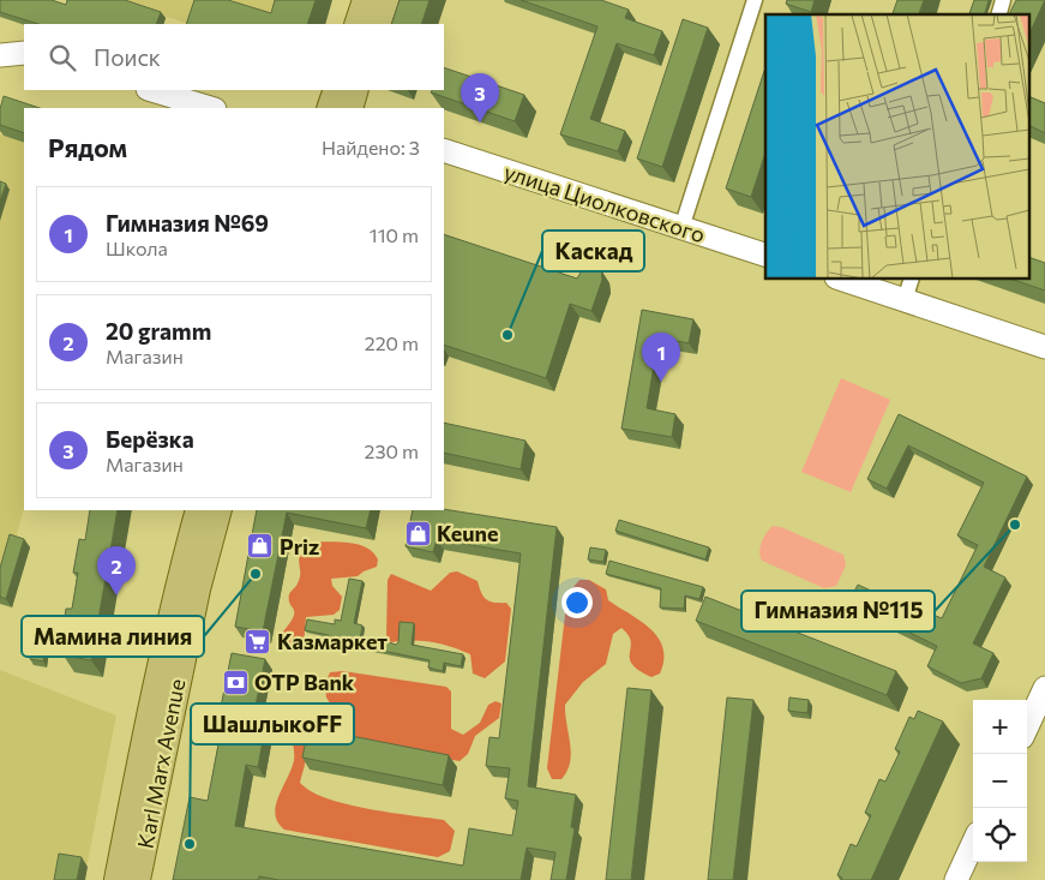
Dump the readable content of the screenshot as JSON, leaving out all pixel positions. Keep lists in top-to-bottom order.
{
  "streets": {
    "main road": ["улица Циолковского", "Karl Marx Avenue"]
  },
  "places": {
    "other": [
      "Каскад",
      "Гимназия №115",
      "Мамина линия",
      "ШашлыкoFF"
    ],
    "shop": ["Keune", "Priz"],
    "supermarket": ["Казмаркет"],
    "bank": ["OTP Bank"]
  },
  "page": {
    "search": "Поиск",
    "pins": ["3", "1", "2"],
    "heading": ["Рядом", "Найдено: 3"],
    "list": [
      {
        "mark": "1",
        "name": "Гимназия №69",
        "note": "Школа",
        "value": "110 m"
      },
      {
        "mark": "2",
        "name": "20 gramm",
        "note": "Магазин",
        "value": "220 m"
      },
      {
        "mark": "3",
        "name": "Берёзка",
        "note": "Магазин",
        "value": "230 m"
      }
    ],
    "map_buttons": ["+", "−"]
  }
}
